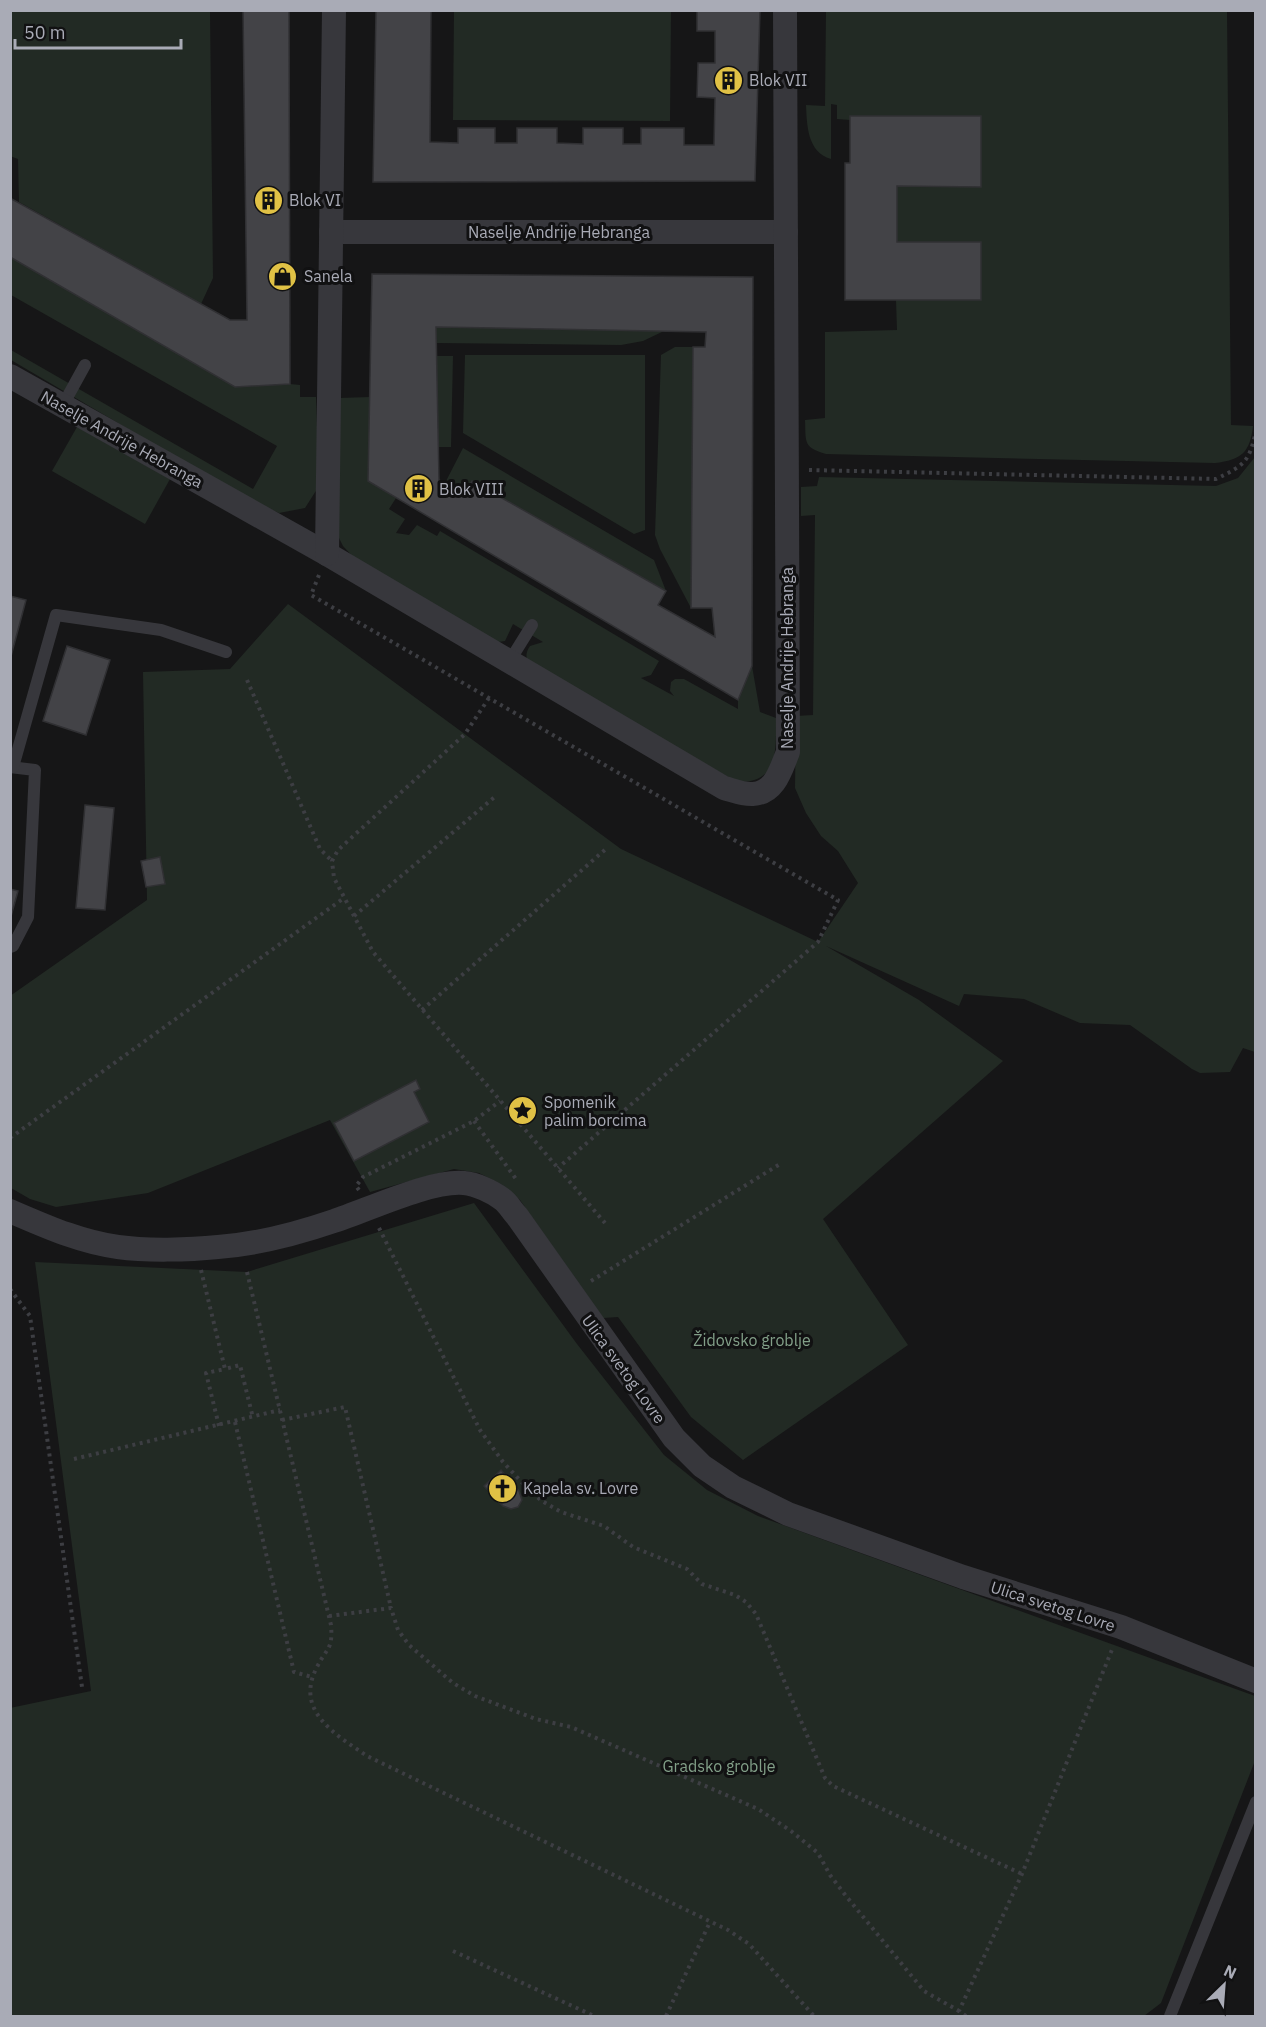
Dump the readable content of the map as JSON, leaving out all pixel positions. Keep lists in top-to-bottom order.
{
  "streets": {
    "street": ["Naselje Andrije Hebranga", "Ulica svetog Lovre"]
  },
  "parks": ["Židovsko groblje", "Gradsko groblje"],
  "places": {
    "building": ["Blok VII", "Blok VI", "Blok VIII"],
    "shop": ["Sanela"],
    "place": ["Spomenik palim borcima"],
    "church": ["Kapela sv. Lovre"]
  },
  "scale_bar": "50 m",
  "north": "top right"
}
